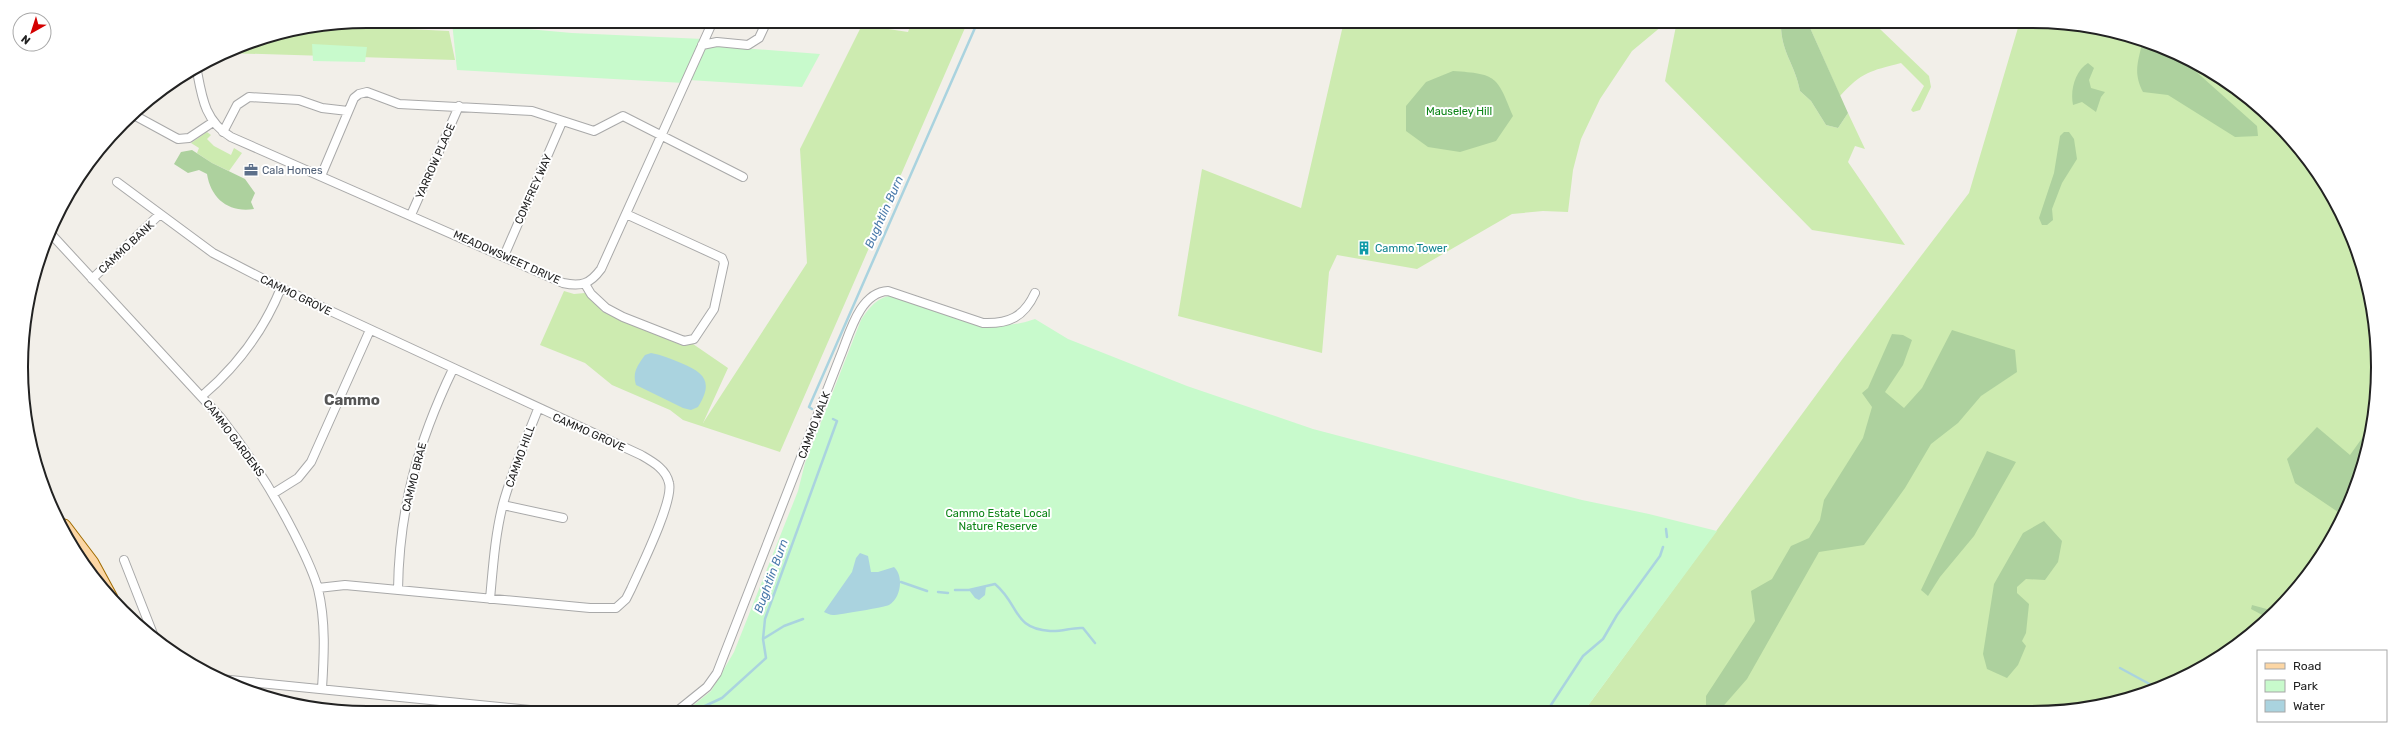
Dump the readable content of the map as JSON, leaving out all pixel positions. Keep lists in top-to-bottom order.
{
  "streets": {
    "street": [
      "YARROW PLACE",
      "COMFREY WAY",
      "CAMMO BANK",
      "MEADOWSWEET DRIVE",
      "CAMMO GROVE",
      "CAMMO WALK",
      "CAMMO GARDENS",
      "CAMMO HILL",
      "CAMMO BRAE"
    ]
  },
  "crossings": [
    ["YARROW PLACE", "MEADOWSWEET DRIVE"],
    ["COMFREY WAY", "MEADOWSWEET DRIVE"],
    ["CAMMO BANK", "CAMMO GROVE"],
    ["CAMMO BANK", "CAMMO GARDENS"],
    ["CAMMO GROVE", "CAMMO GARDENS"],
    ["CAMMO GROVE", "CAMMO HILL"],
    ["CAMMO GROVE", "CAMMO BRAE"]
  ],
  "districts": ["Cammo"],
  "water": ["Bughtlin Burn"],
  "parks": ["Mauseley Hill", "Cammo Estate Local Nature Reserve"],
  "places": {
    "office": ["Cala Homes"],
    "building": ["Cammo Tower"]
  },
  "legend": ["Road", "Park", "Water"],
  "north": "bottom left"
}
